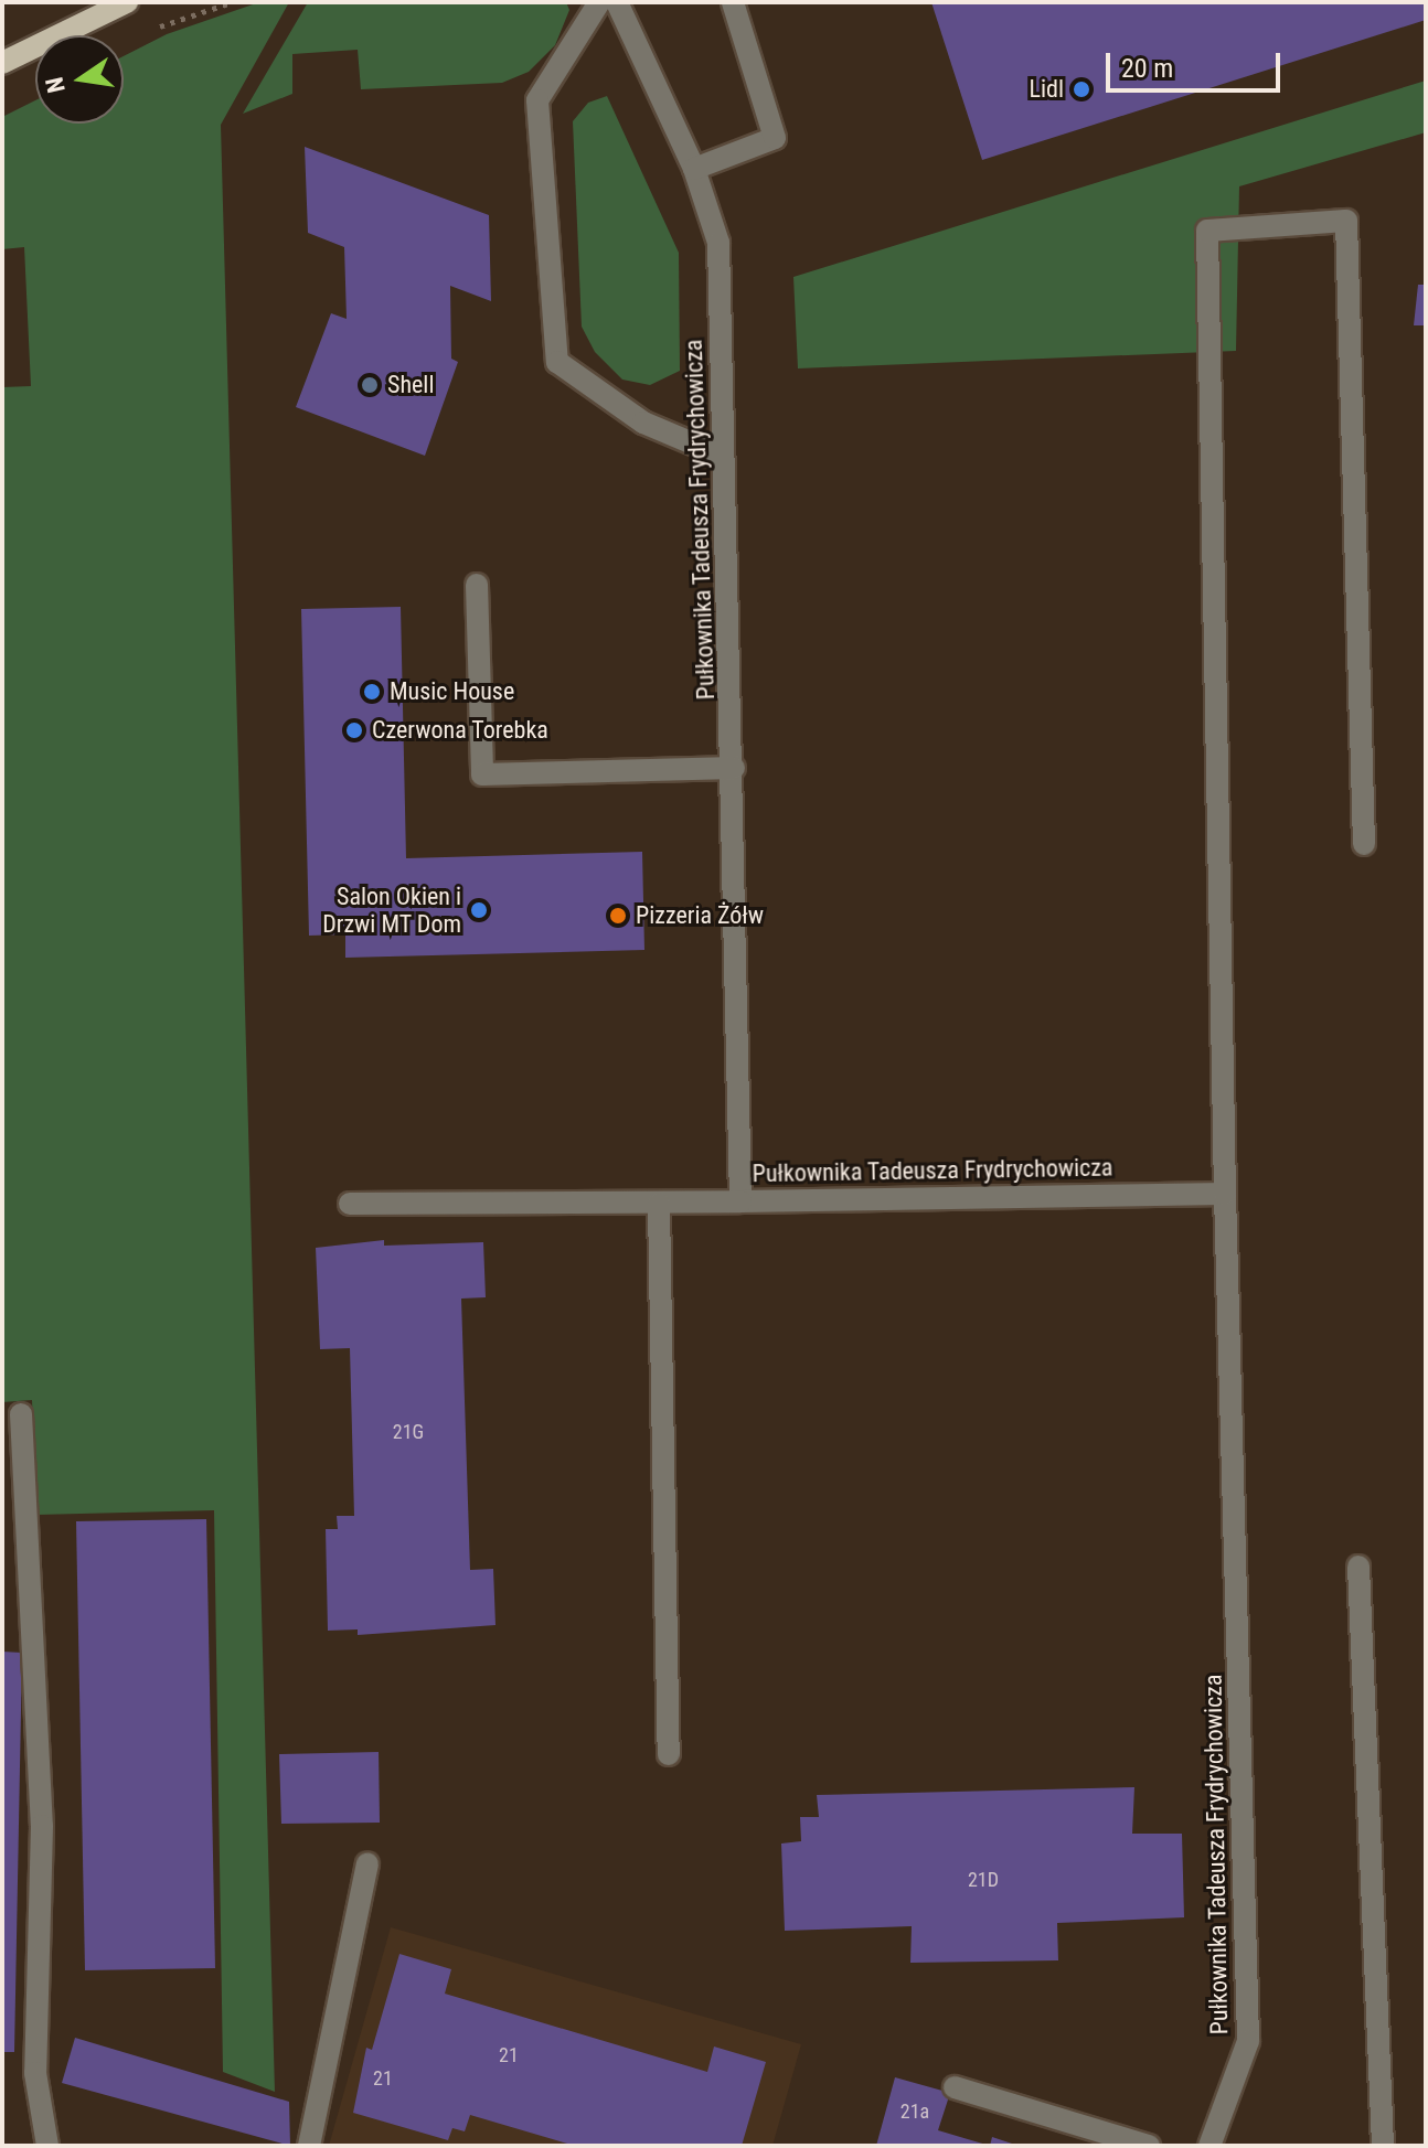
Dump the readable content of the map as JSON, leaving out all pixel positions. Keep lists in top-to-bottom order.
{
  "streets": {
    "street": ["Pułkownika Tadeusza Frydrychowicza"]
  },
  "places": [
    "Lidl",
    "Shell",
    "Music House",
    "Czerwona Torebka",
    "Salon Okien i Drzwi MT Dom",
    "Pizzeria Żółw"
  ],
  "house_numbers": [
    "21G",
    "21D",
    "21",
    "21",
    "21a"
  ],
  "scale_bar": "20 m",
  "north": "left"
}
